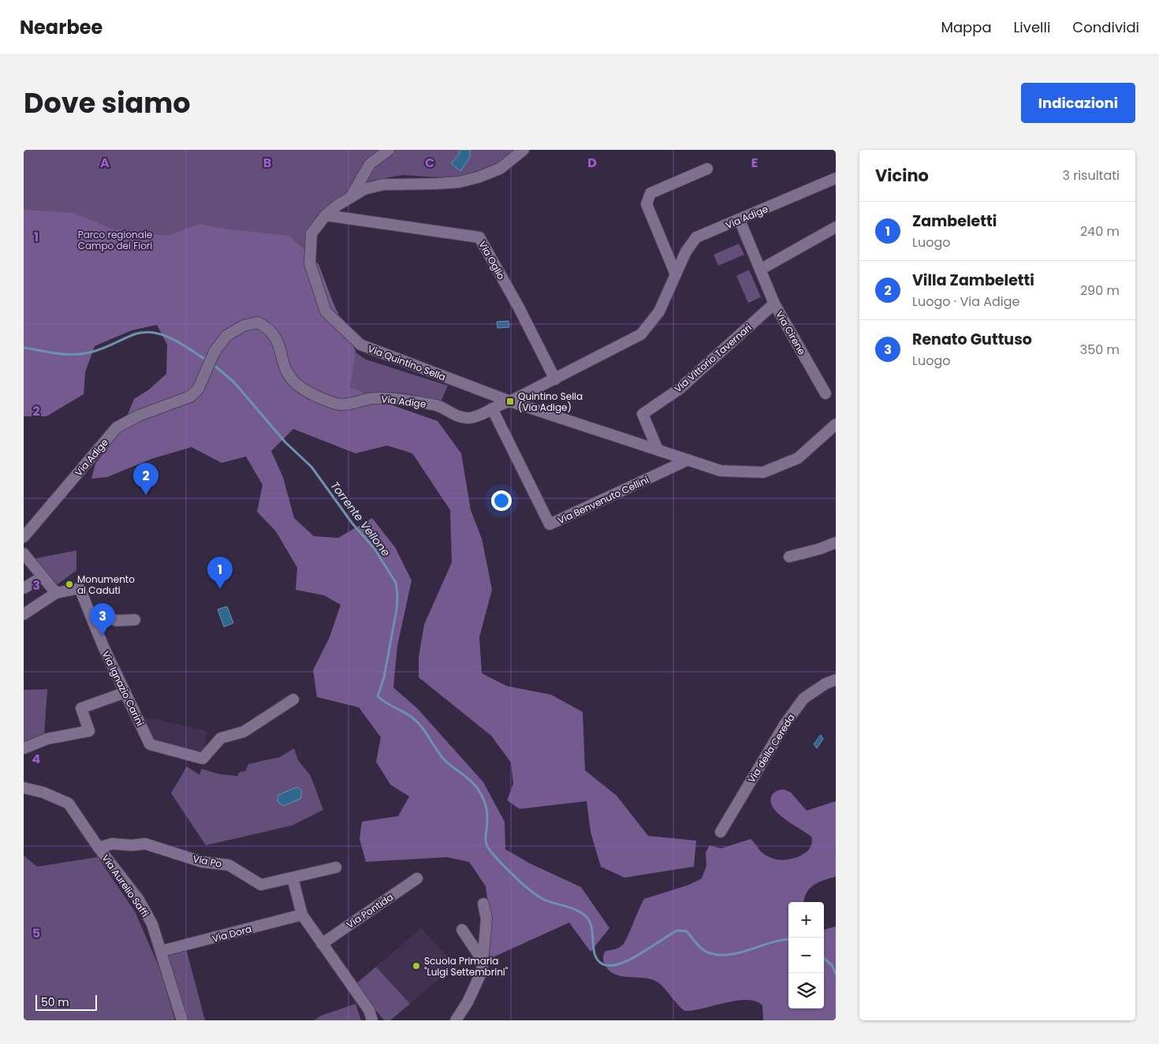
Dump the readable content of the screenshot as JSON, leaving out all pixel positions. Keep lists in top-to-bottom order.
{
  "streets": {
    "street": [
      "Via Adige",
      "Via Oglio",
      "Via Cirene",
      "Via Vittorio Tavernari",
      "Via Quintino Sella",
      "Via Benvenuto Cellini",
      "Via Ignazio Carini",
      "Via della Cereda",
      "Via Po",
      "Via Aurelio Saffi",
      "Via Pontida",
      "Via Dora"
    ]
  },
  "crossings": [
    ["Via Adige", "Via Oglio"],
    ["Via Adige", "Via Cirene"],
    ["Via Adige", "Via Quintino Sella"],
    ["Via Adige", "Via Benvenuto Cellini"],
    ["Via Oglio", "Via Quintino Sella"],
    ["Via Cirene", "Via Vittorio Tavernari"],
    ["Via Po", "Via Aurelio Saffi"],
    ["Via Aurelio Saffi", "Via Dora"]
  ],
  "water": ["Torrente Vellone"],
  "parks": ["Parco regionale Campo dei Fiori"],
  "places": {
    "transit": ["Quintino Sella (Via Adige)"],
    "other": ["Monumento ai Caduti", "Scuola Primaria \"Luigi Settembrini\""]
  },
  "scale_bar": "50 m",
  "page": {
    "header": "Nearbee",
    "nav": ["Mappa", "Livelli", "Condividi"],
    "title": "Dove siamo",
    "buttons": "Indicazioni",
    "heading": ["Vicino", "3 risultati"],
    "list": [
      {
        "mark": "1",
        "name": "Zambeletti",
        "note": "Luogo",
        "value": "240 m"
      },
      {
        "mark": "2",
        "name": "Villa Zambeletti",
        "note": "Luogo · Via Adige",
        "value": "290 m"
      },
      {
        "mark": "3",
        "name": "Renato Guttuso",
        "note": "Luogo",
        "value": "350 m"
      }
    ],
    "pins": ["2", "1", "3"],
    "map_buttons": ["+", "−"],
    "scale": "50 m"
  },
  "grid": {
    "columns": [
      "A",
      "B",
      "C",
      "D",
      "E"
    ],
    "rows": [
      "1",
      "2",
      "3",
      "4",
      "5"
    ]
  }
}
